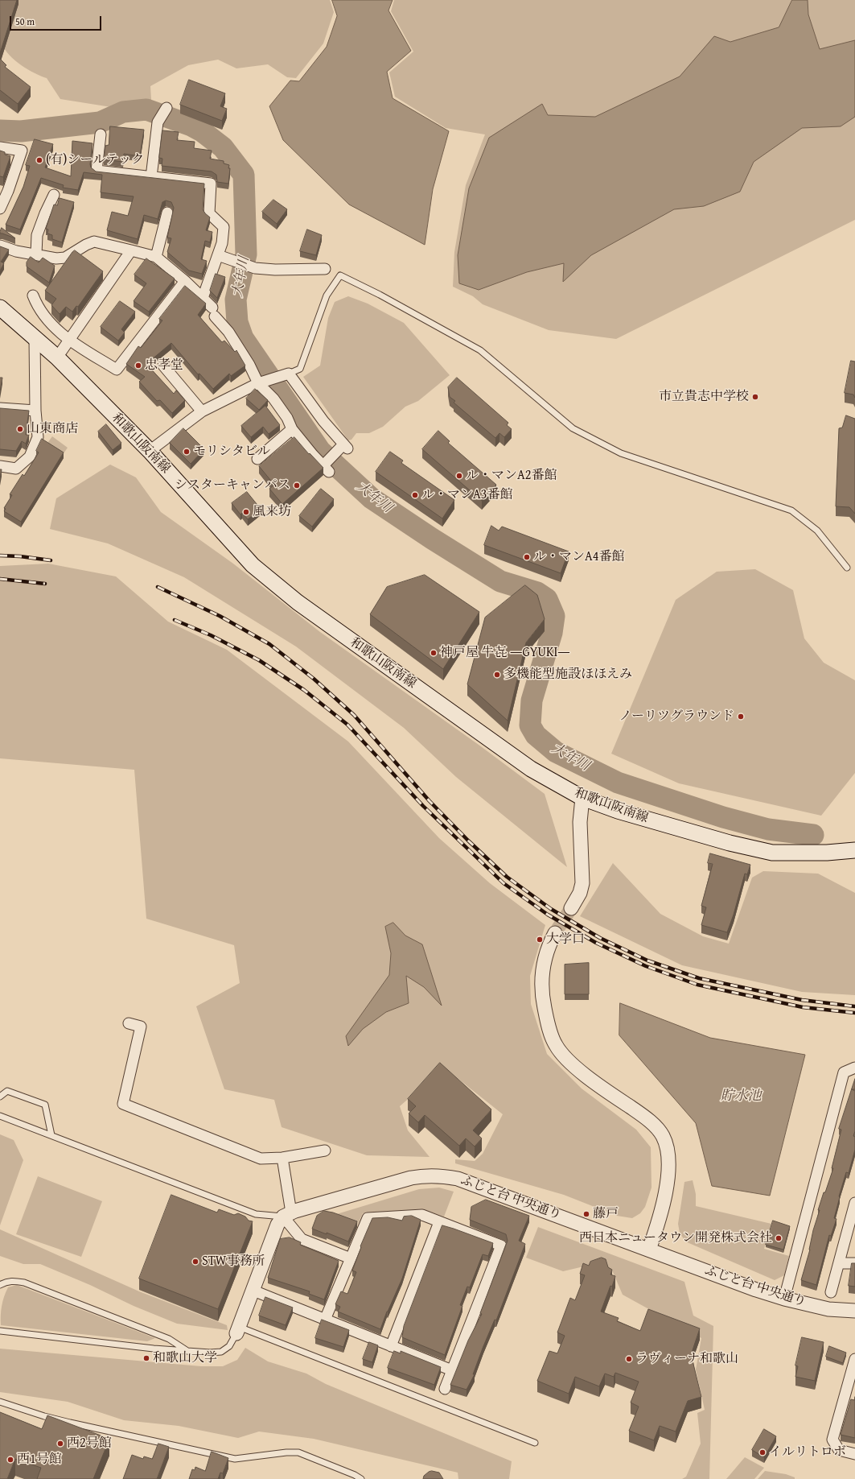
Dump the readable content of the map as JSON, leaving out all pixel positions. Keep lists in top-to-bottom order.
{
  "streets": {
    "main road": ["和歌山阪南線"],
    "street": ["ふじと台 中央通り"]
  },
  "water": ["大年川", "貯水池"],
  "places": [
    "(有)シールテック",
    "忠孝堂",
    "市立貴志中学校",
    "山東商店",
    "モリシタビル",
    "ル・マンA2番館",
    "シスターキャンパス",
    "ル・マンA3番館",
    "風来坊",
    "ル・マンA4番館",
    "神戸屋 牛㐂 ―GYUKI―",
    "多機能型施設ほほえみ",
    "ノーリツグラウンド",
    "大学口",
    "藤戸",
    "西日本ニュータウン開発株式会社",
    "STW事務所",
    "和歌山大学",
    "ラヴィーナ和歌山",
    "西2号館",
    "イルリトロボ",
    "西1号館"
  ],
  "scale_bar": "50 m"
}
